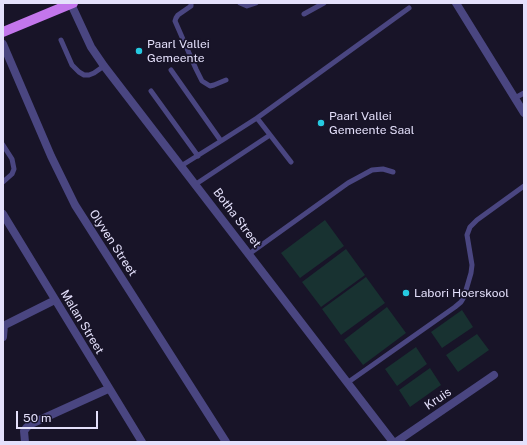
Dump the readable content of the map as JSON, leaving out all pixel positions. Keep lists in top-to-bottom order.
{
  "streets": {
    "street": [
      "Botha Street",
      "Olyven Street",
      "Malan Street",
      "Kruis"
    ]
  },
  "places": ["Paarl Vallei Gemeente", "Paarl Vallei Gemeente Saal", "Labori Hoerskool"],
  "scale_bar": "50 m"
}
